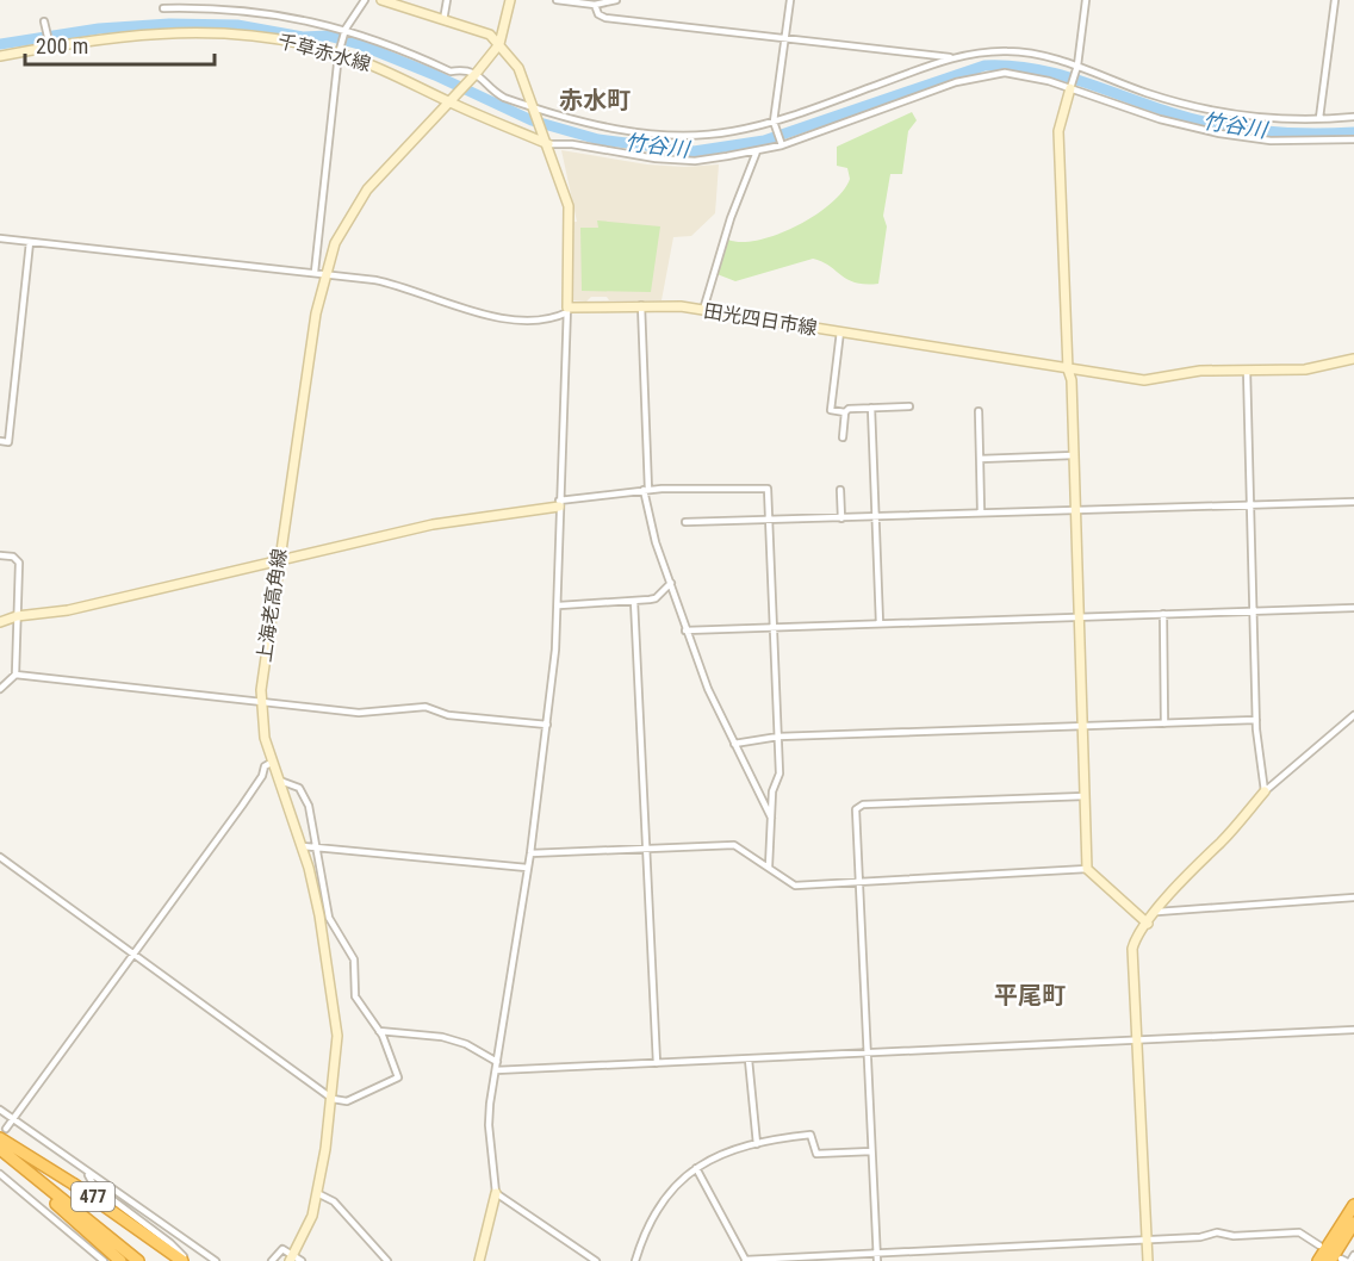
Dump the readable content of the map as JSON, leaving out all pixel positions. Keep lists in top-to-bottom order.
{
  "streets": {
    "highway": ["477"],
    "main road": ["千草赤水線", "田光四日市線", "上海老高角線"]
  },
  "crossings": [
    ["千草赤水線", "上海老高角線"]
  ],
  "districts": ["赤水町", "平尾町"],
  "water": ["竹谷川"],
  "scale_bar": "200 m"
}
